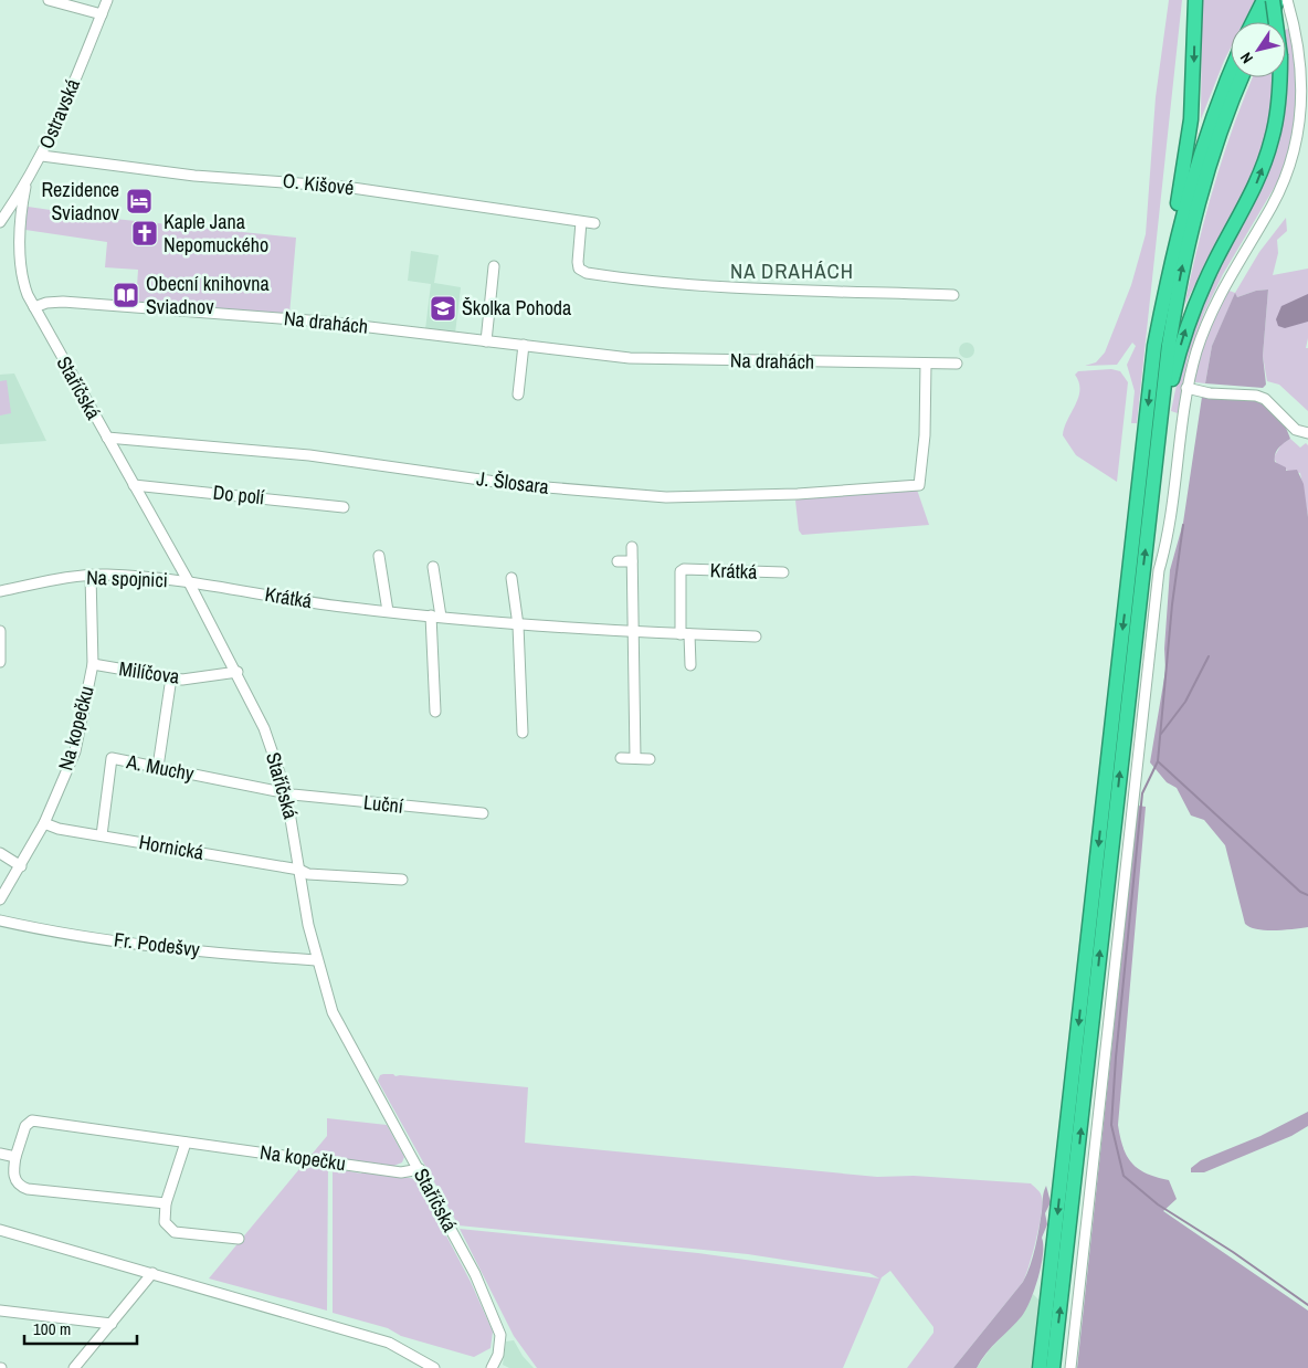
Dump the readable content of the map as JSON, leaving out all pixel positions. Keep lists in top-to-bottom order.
{
  "streets": {
    "street": [
      "Ostravská",
      "O. Kišové",
      "Na drahách",
      "Staříčská",
      "J. Šlosara",
      "Do polí",
      "Krátká",
      "Na spojnici",
      "Milíčova",
      "Na kopečku",
      "A. Muchy",
      "Luční",
      "Hornická",
      "Fr. Podešvy"
    ]
  },
  "crossings": [
    ["Ostravská", "O. Kišové"],
    ["Ostravská", "Staříčská"],
    ["Na drahách", "Staříčská"],
    ["Na drahách", "J. Šlosara"],
    ["Staříčská", "J. Šlosara"],
    ["Staříčská", "Do polí"],
    ["Staříčská", "Krátká"],
    ["Staříčská", "Na spojnici"],
    ["Staříčská", "Milíčova"],
    ["Staříčská", "Na kopečku"],
    ["Staříčská", "A. Muchy"],
    ["Staříčská", "Luční"],
    ["Staříčská", "Hornická"],
    ["Staříčská", "Fr. Podešvy"],
    ["Krátká", "Na spojnici"],
    ["Na spojnici", "Na kopečku"],
    ["Milíčova", "Na kopečku"],
    ["Na kopečku", "Hornická"],
    ["A. Muchy", "Luční"],
    ["A. Muchy", "Hornická"]
  ],
  "districts": ["NA DRAHÁCH"],
  "places": {
    "hotel": ["Rezidence Sviadnov"],
    "church": ["Kaple Jana Nepomuckého"],
    "library": ["Obecní knihovna Sviadnov"],
    "school or university": ["Školka Pohoda"]
  },
  "scale_bar": "100 m",
  "north": "bottom left"
}
